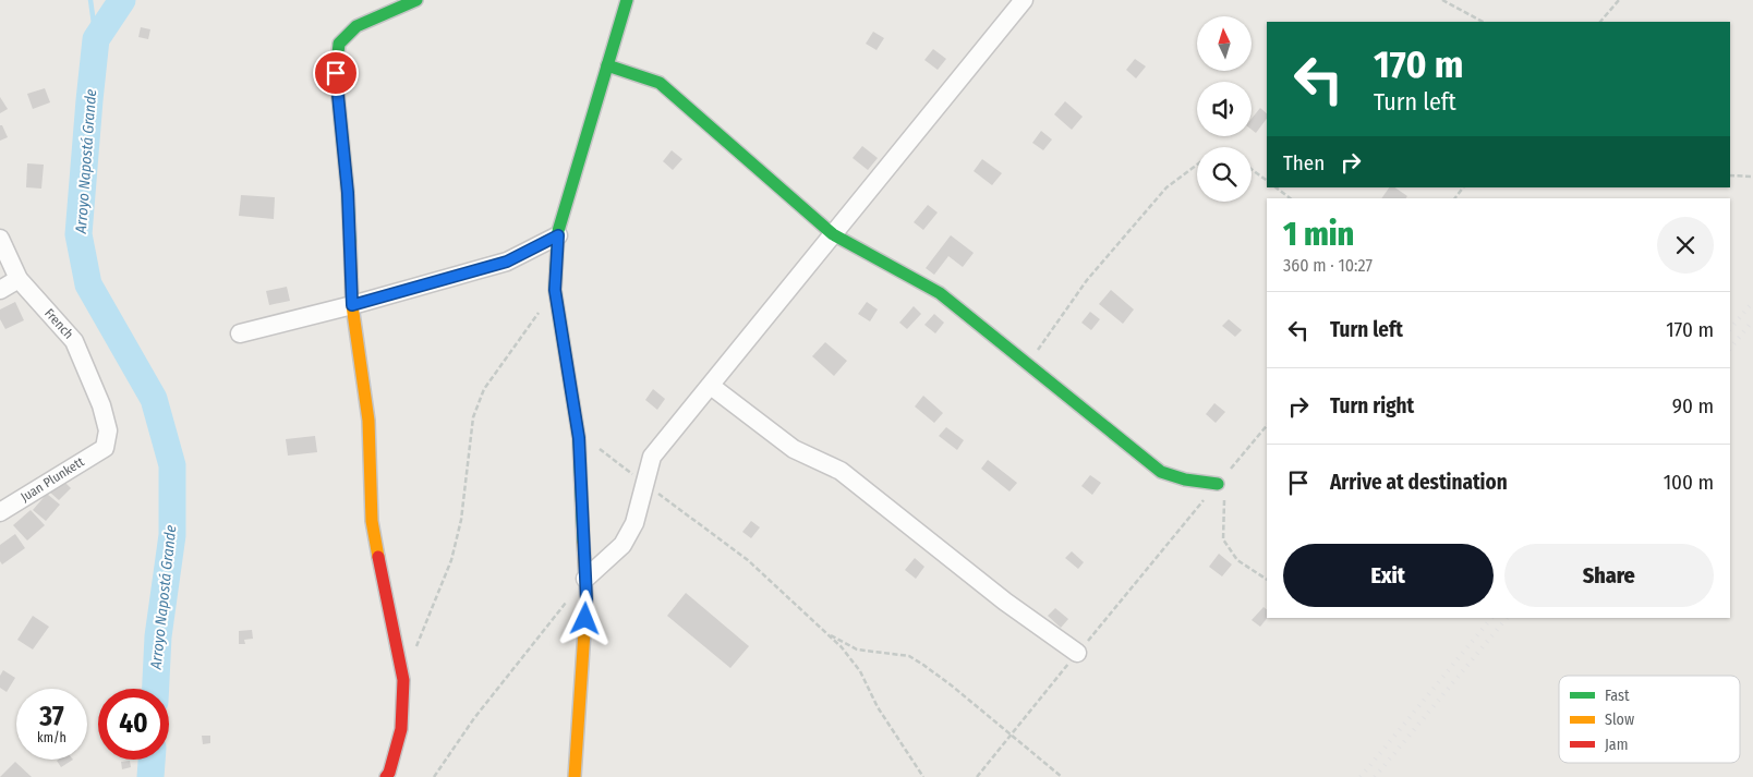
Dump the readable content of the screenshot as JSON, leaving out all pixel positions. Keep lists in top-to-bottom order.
{
  "streets": {
    "street": ["French", "Juan Plunkett"]
  },
  "crossings": [
    ["French", "Juan Plunkett"]
  ],
  "water": ["Arroyo Napostá Grande"],
  "legend": ["Fast", "Slow", "Jam"],
  "north": "top",
  "page": {
    "turn": ["170 m", "Turn left"],
    "then": "Then",
    "heading": ["1 min", "360 m · 10:27"],
    "list": [
      {
        "name": "Turn left",
        "value": "170 m"
      },
      {
        "name": "Turn right",
        "value": "90 m"
      },
      {
        "name": "Arrive at destination",
        "value": "100 m"
      }
    ],
    "buttons": ["Exit", "Share"],
    "speed": "37 km/h",
    "limit": "40"
  }
}
